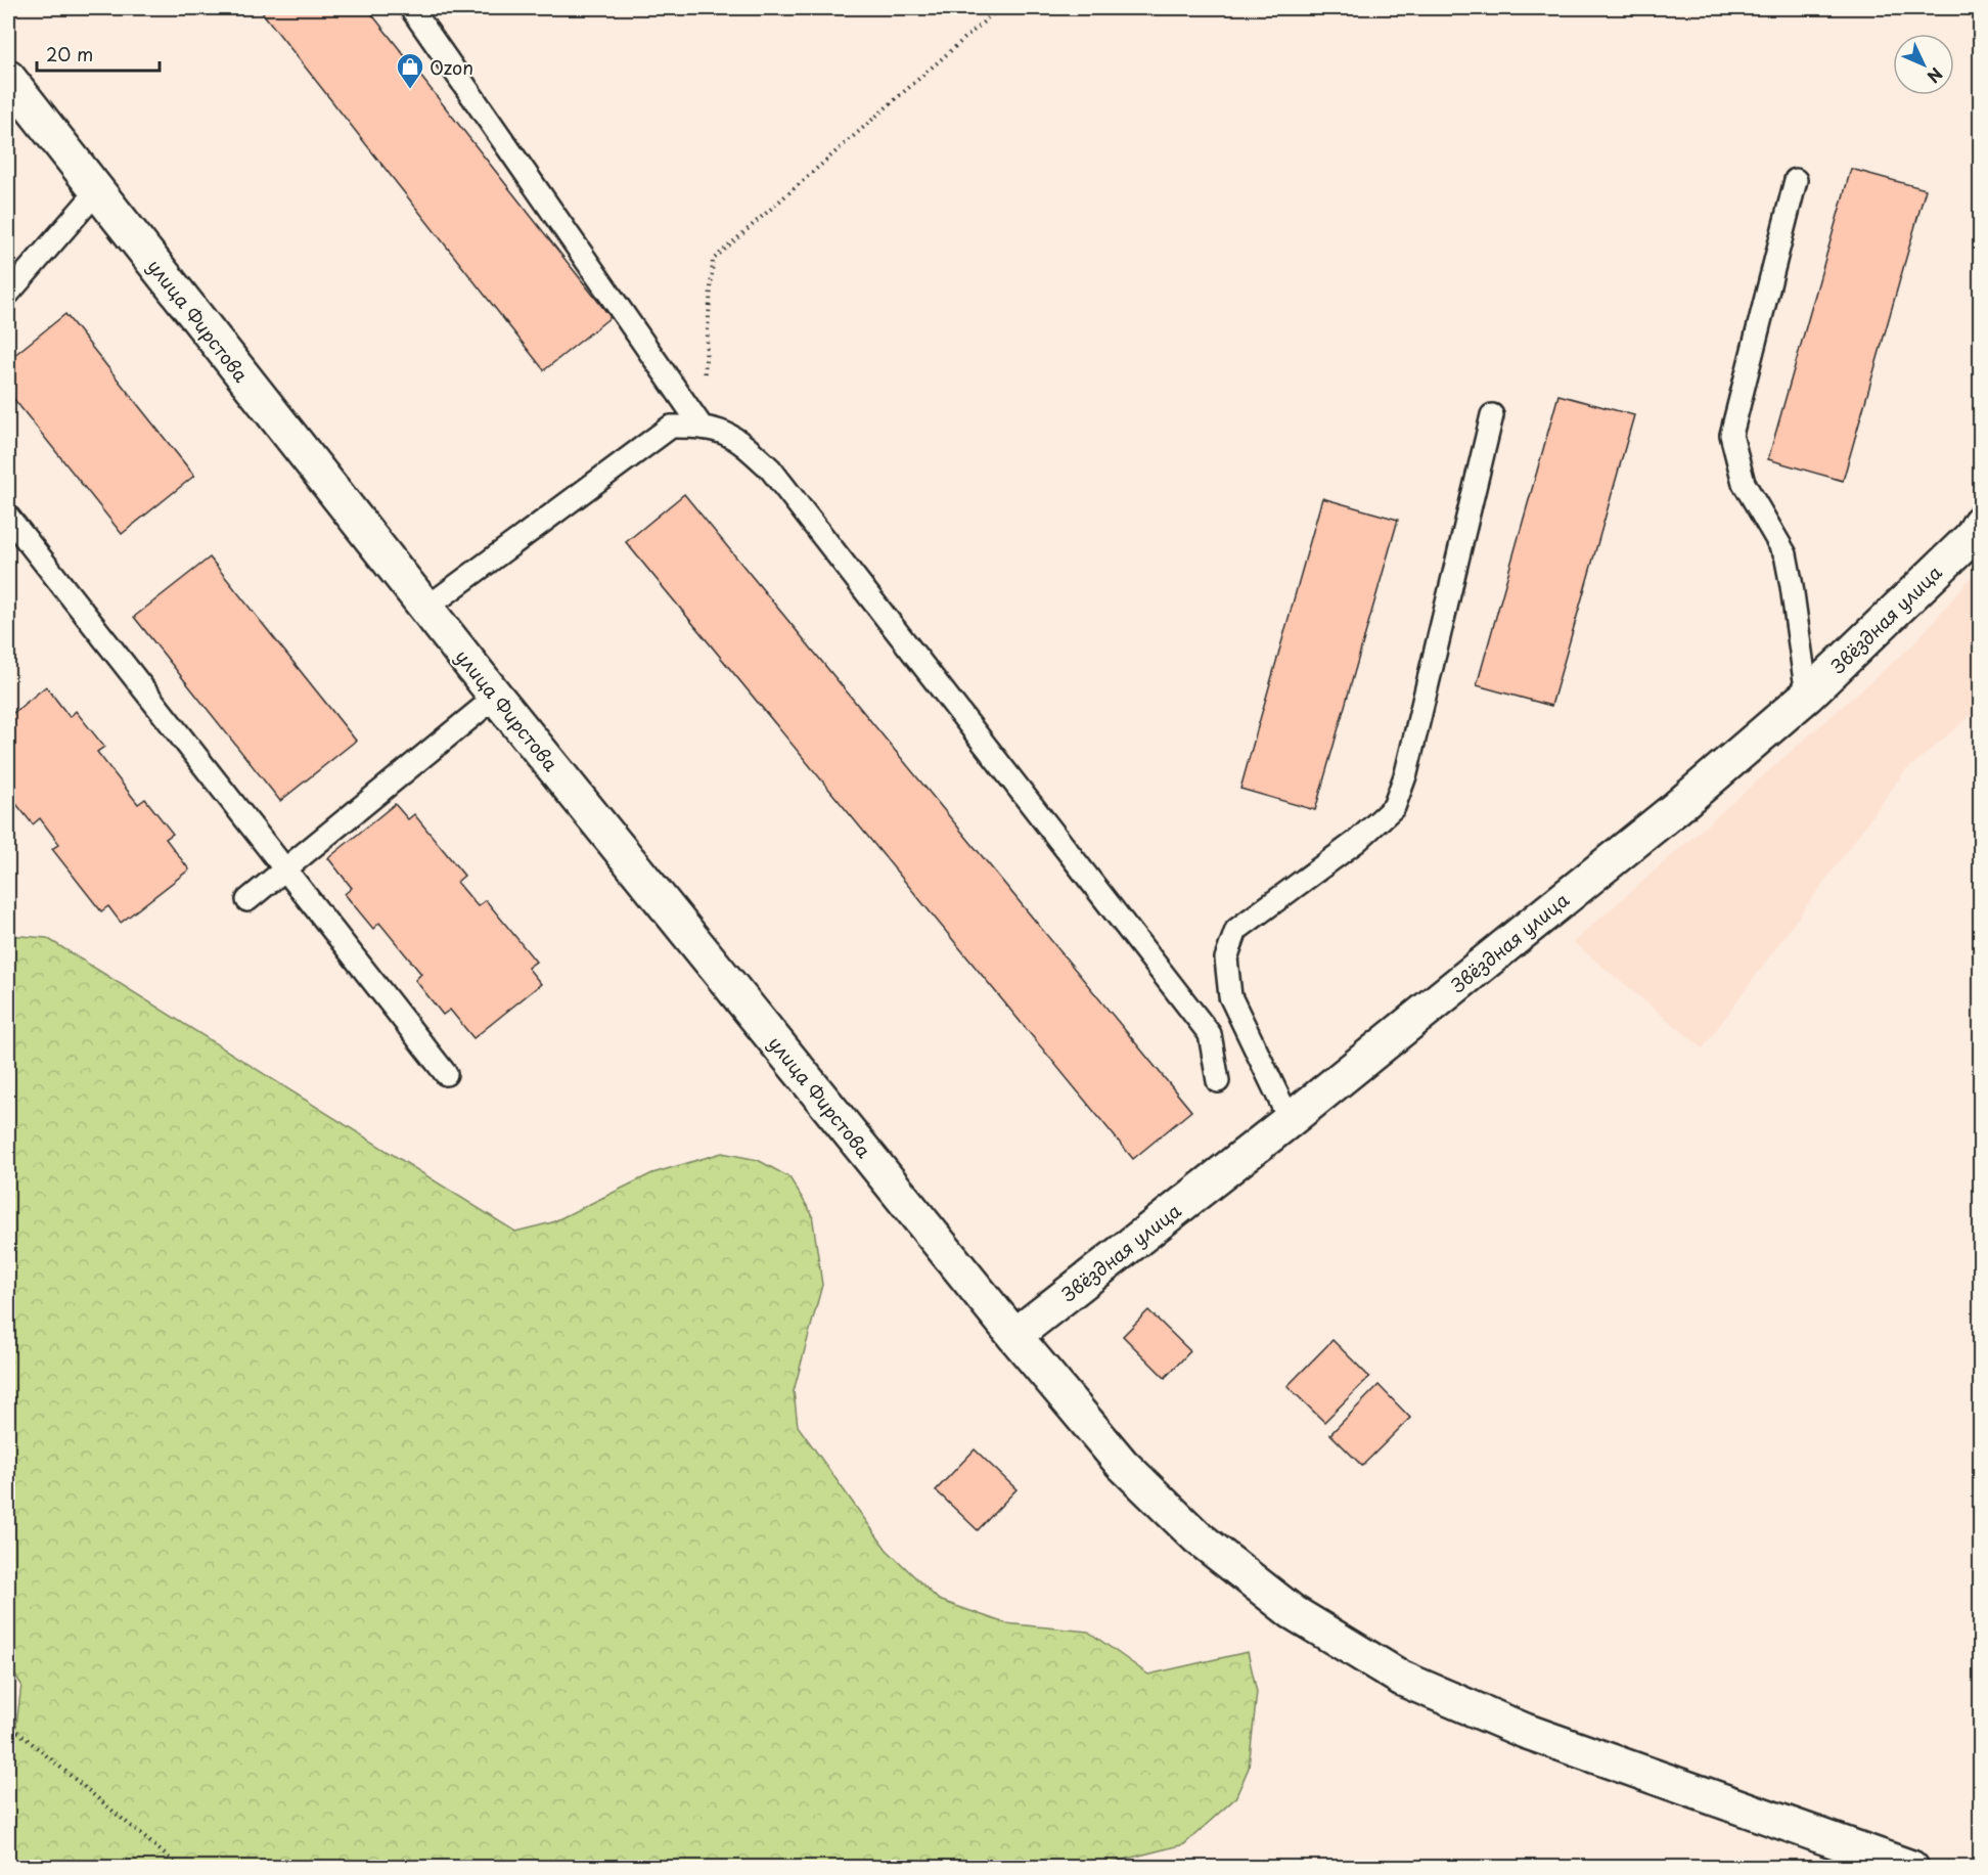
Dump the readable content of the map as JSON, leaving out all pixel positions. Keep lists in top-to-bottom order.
{
  "streets": {
    "main road": ["улица Фирстова", "Звёздная улица"]
  },
  "crossings": [
    ["улица Фирстова", "Звёздная улица"]
  ],
  "places": {
    "shop": ["Ozon"]
  },
  "scale_bar": "20 m",
  "north": "bottom right"
}
